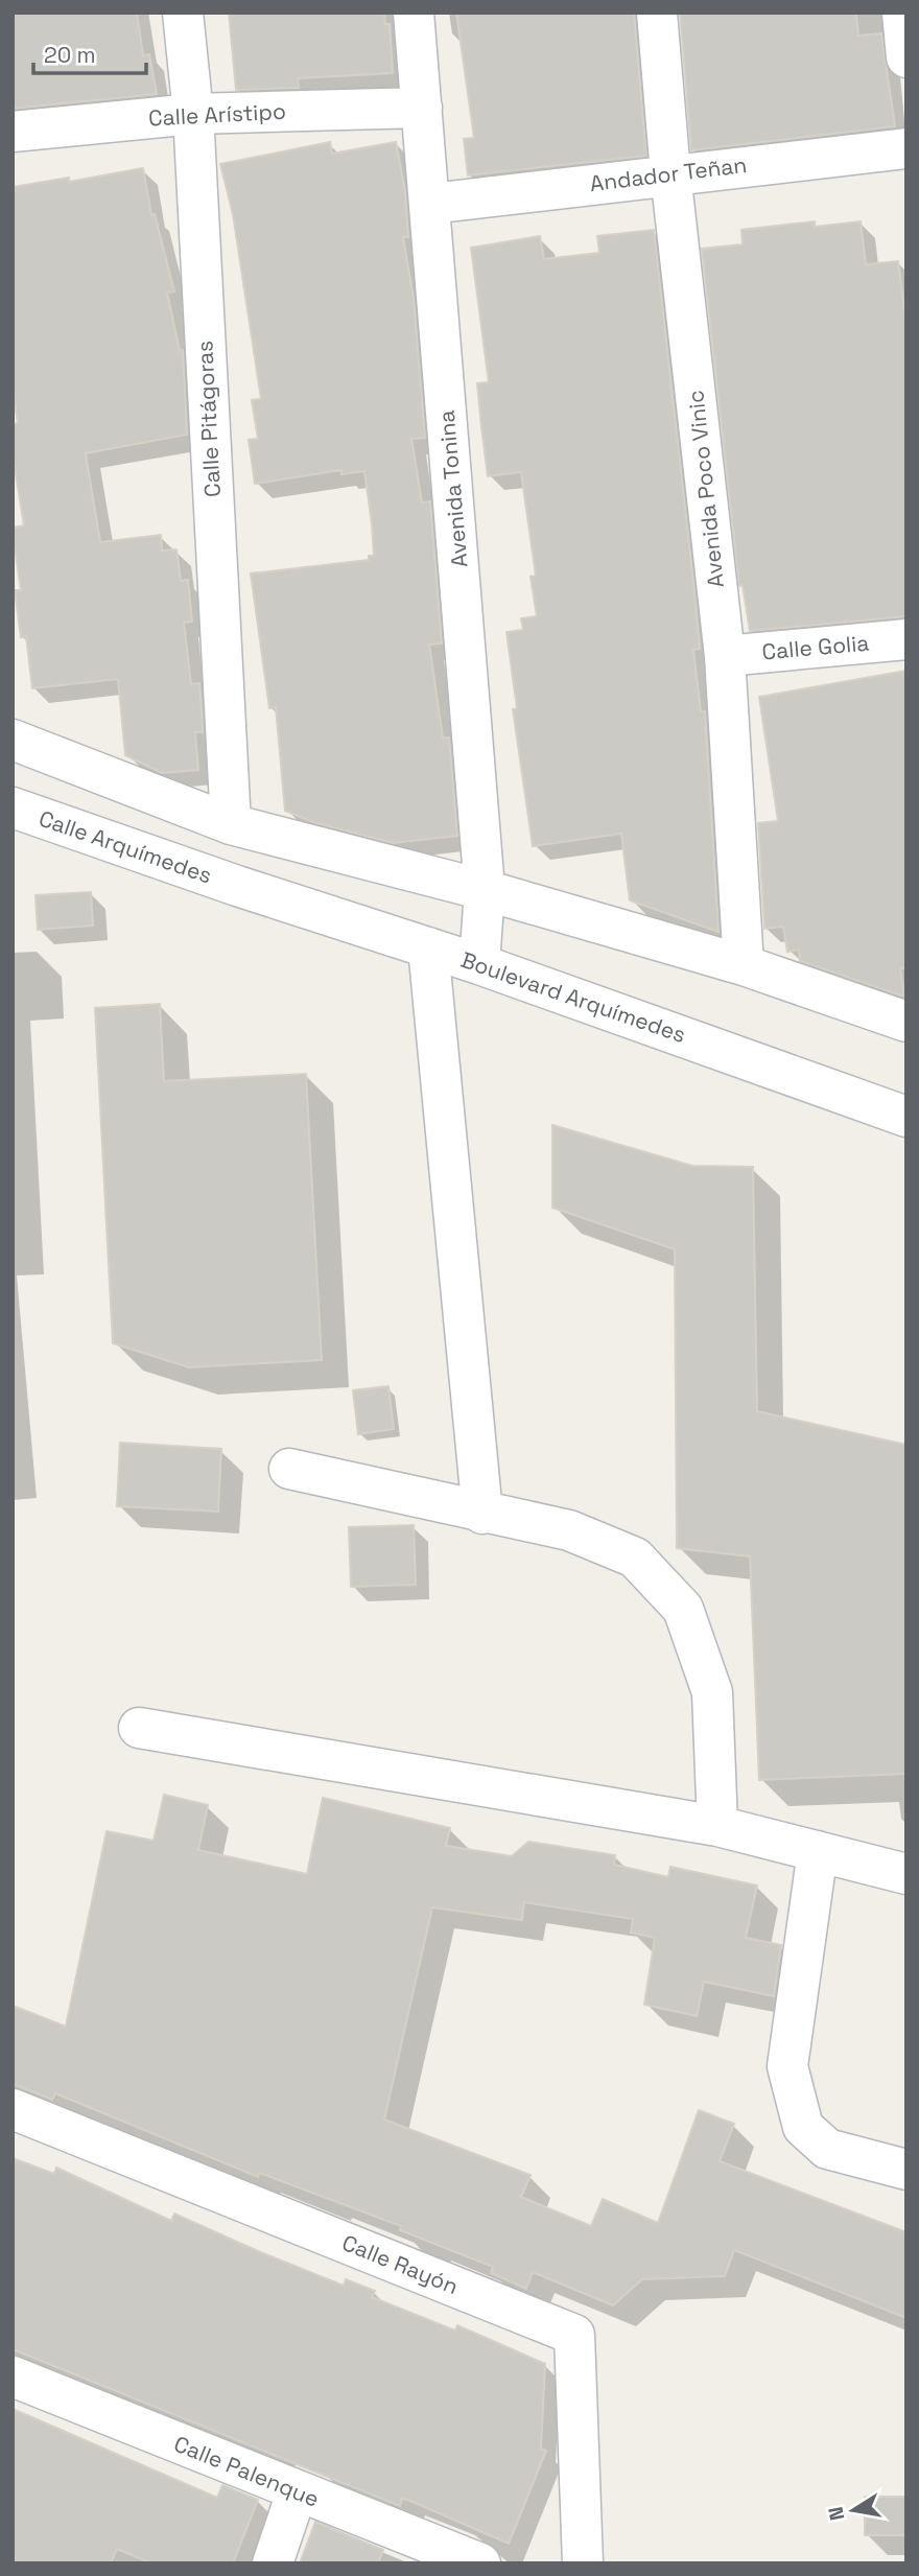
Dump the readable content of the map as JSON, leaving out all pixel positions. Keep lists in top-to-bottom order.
{
  "streets": {
    "street": [
      "Calle Arístipo",
      "Andador Teñan",
      "Calle Pitágoras",
      "Avenida Tonina",
      "Avenida Poco Vinic",
      "Calle Golia",
      "Calle Arquímedes",
      "Boulevard Arquímedes",
      "Calle Rayón",
      "Calle Palenque"
    ]
  },
  "crossings": [
    ["Calle Arístipo", "Calle Pitágoras"],
    ["Calle Arístipo", "Avenida Tonina"],
    ["Andador Teñan", "Avenida Tonina"],
    ["Andador Teñan", "Avenida Poco Vinic"],
    ["Avenida Tonina", "Boulevard Arquímedes"],
    ["Avenida Poco Vinic", "Calle Golia"],
    ["Calle Arquímedes", "Boulevard Arquímedes"]
  ],
  "scale_bar": "20 m",
  "north": "left"
}
